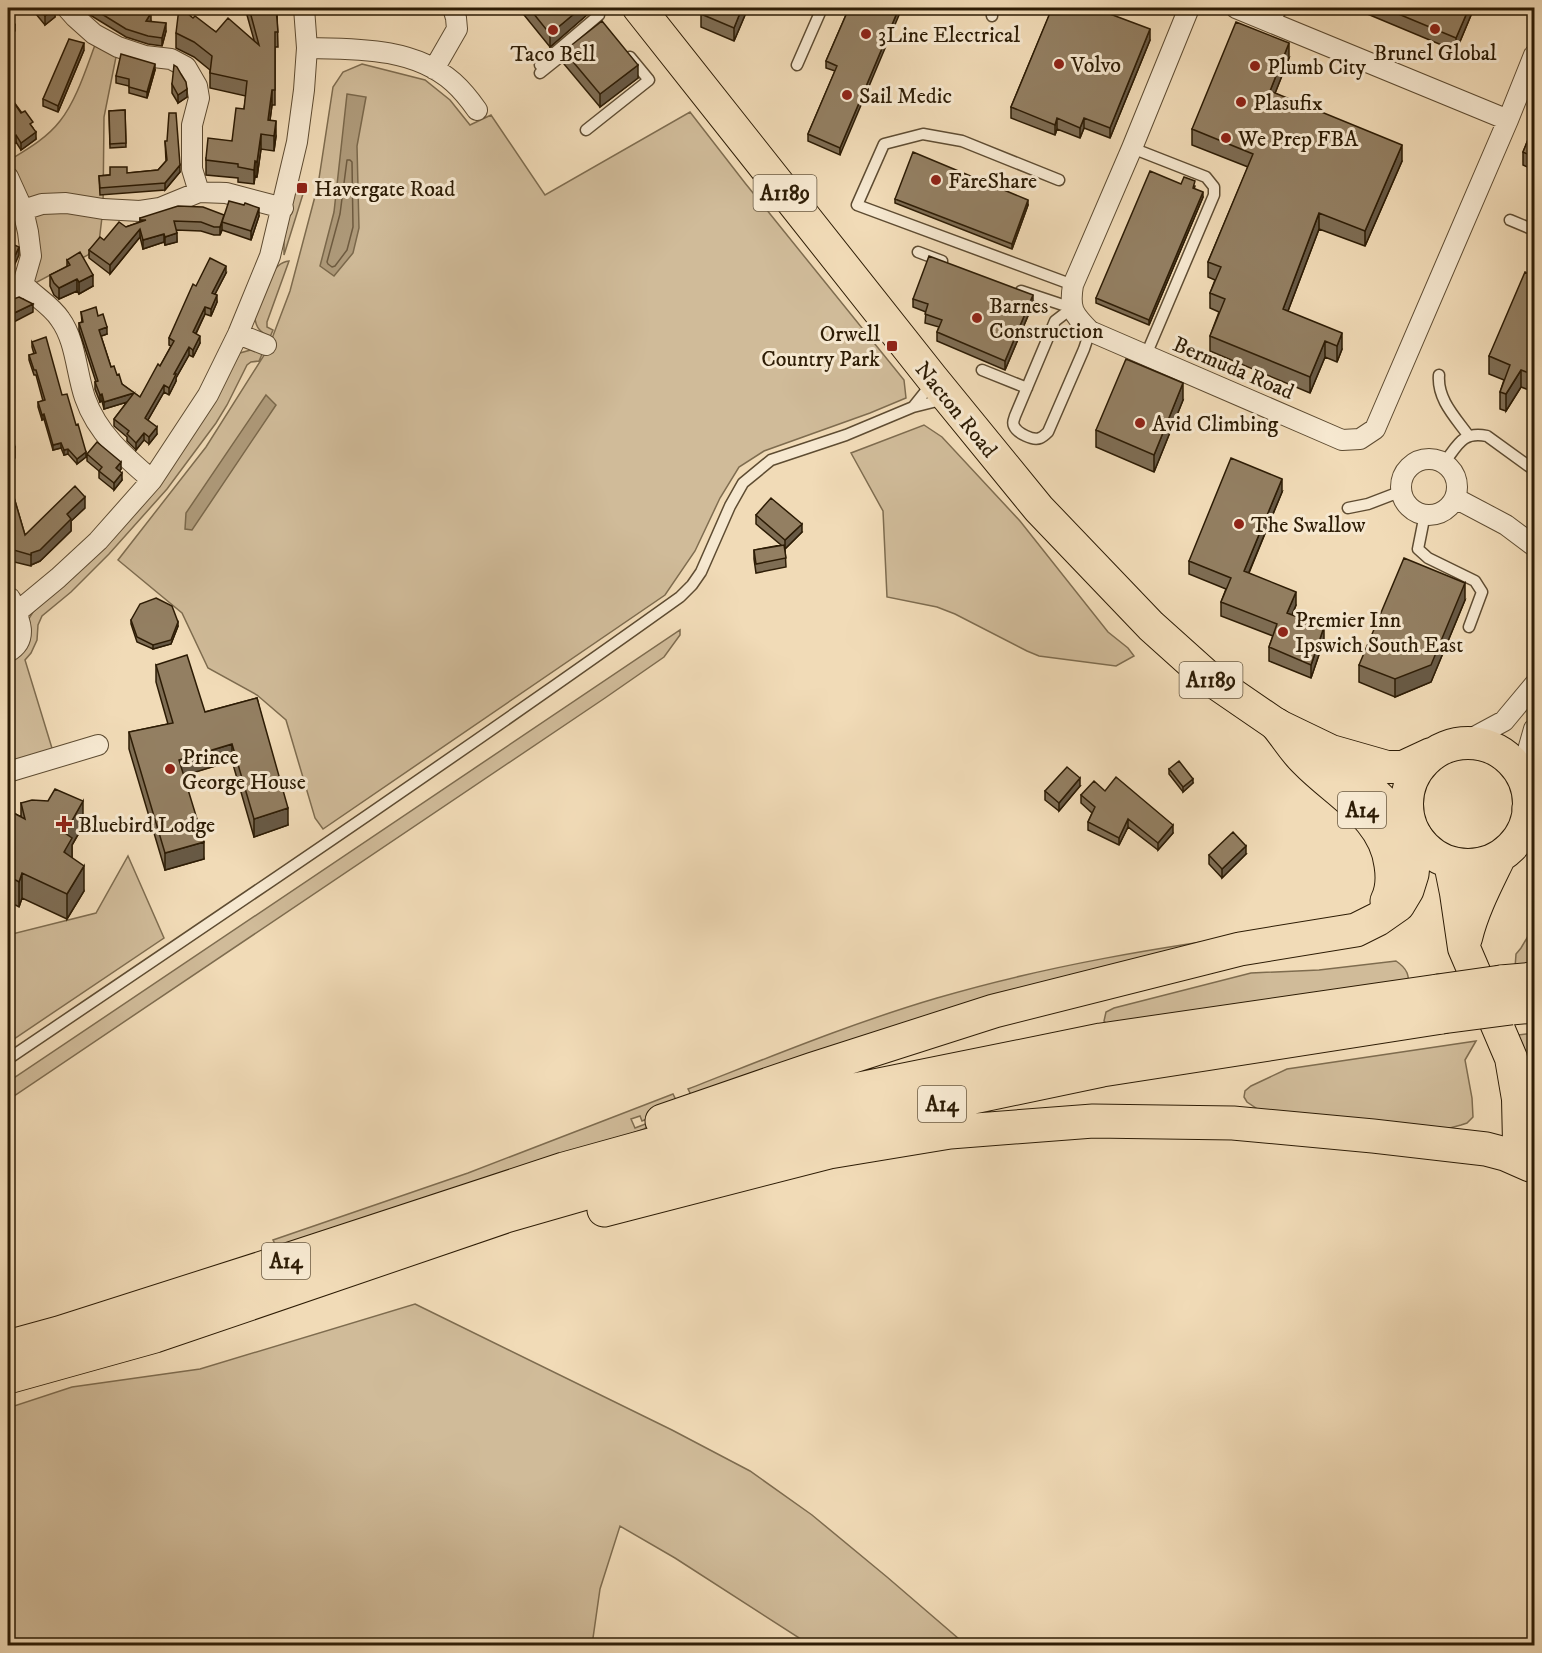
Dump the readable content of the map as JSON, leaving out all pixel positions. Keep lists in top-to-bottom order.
{
  "streets": {
    "highway": ["A14"],
    "main road": ["A1189", "Nacton Road"],
    "street": ["Bermuda Road"]
  },
  "crossings": [
    ["Nacton Road", "A14"]
  ],
  "places": {
    "other": [
      "Brunel Global",
      "Taco Bell",
      "3Line Electrical",
      "Volvo",
      "Plumb City",
      "Sail Medic",
      "Plasufix",
      "We Prep FBA",
      "FareShare",
      "Barnes Construction",
      "Avid Climbing",
      "The Swallow",
      "Premier Inn Ipswich South East",
      "Prince George House"
    ],
    "transit": ["Havergate Road", "Orwell Country Park"],
    "health": ["Bluebird Lodge"]
  }
}
